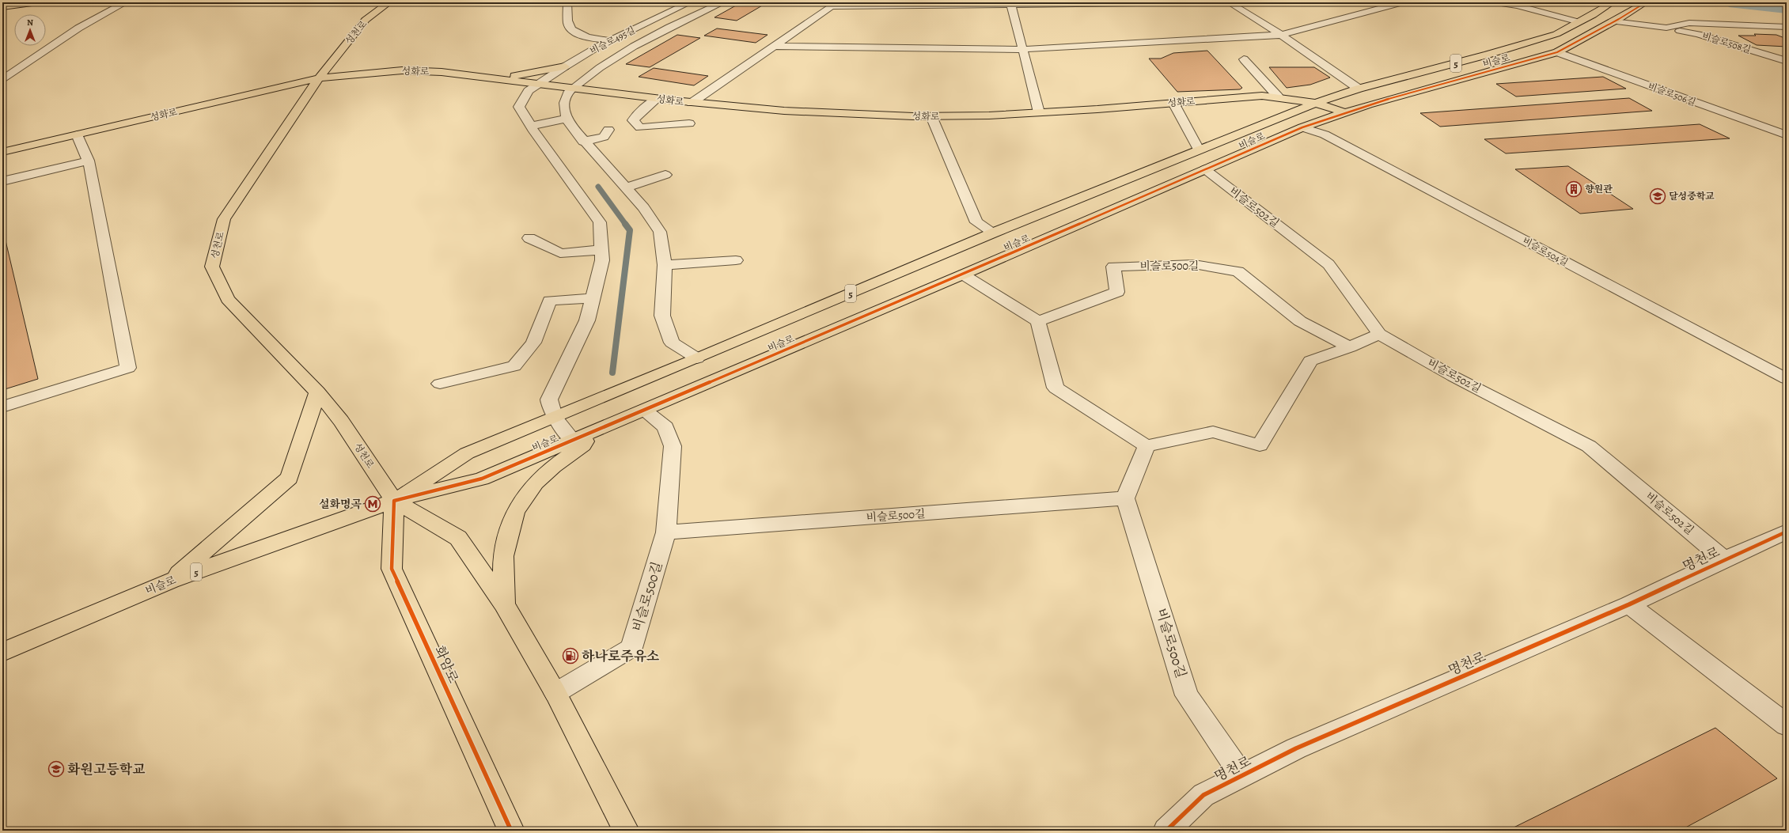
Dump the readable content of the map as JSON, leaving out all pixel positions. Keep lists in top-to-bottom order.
{
  "streets": {
    "main road": [
      "성천로",
      "비슬로",
      "5",
      "성화로",
      "화암로"
    ],
    "street": [
      "비슬로495길",
      "비슬로508길",
      "비슬로506길",
      "비슬로502길",
      "비슬로504길",
      "비슬로500길",
      "명천로"
    ]
  },
  "crossings": [
    ["성천로", "비슬로"],
    ["성천로", "성화로"],
    ["성천로", "화암로"],
    ["비슬로495길", "성화로"],
    ["비슬로508길", "비슬로"],
    ["비슬로", "성화로"],
    ["비슬로", "비슬로506길"],
    ["비슬로", "비슬로502길"],
    ["비슬로", "비슬로504길"],
    ["비슬로", "비슬로500길"],
    ["비슬로", "화암로"],
    ["비슬로502길", "명천로"],
    ["비슬로500길", "명천로"]
  ],
  "places": {
    "building": ["향원관"],
    "school or university": ["달성중학교", "화원고등학교"],
    "metro station": ["설화명곡"],
    "fuel station": ["하나로주유소"]
  },
  "north": "top"
}
